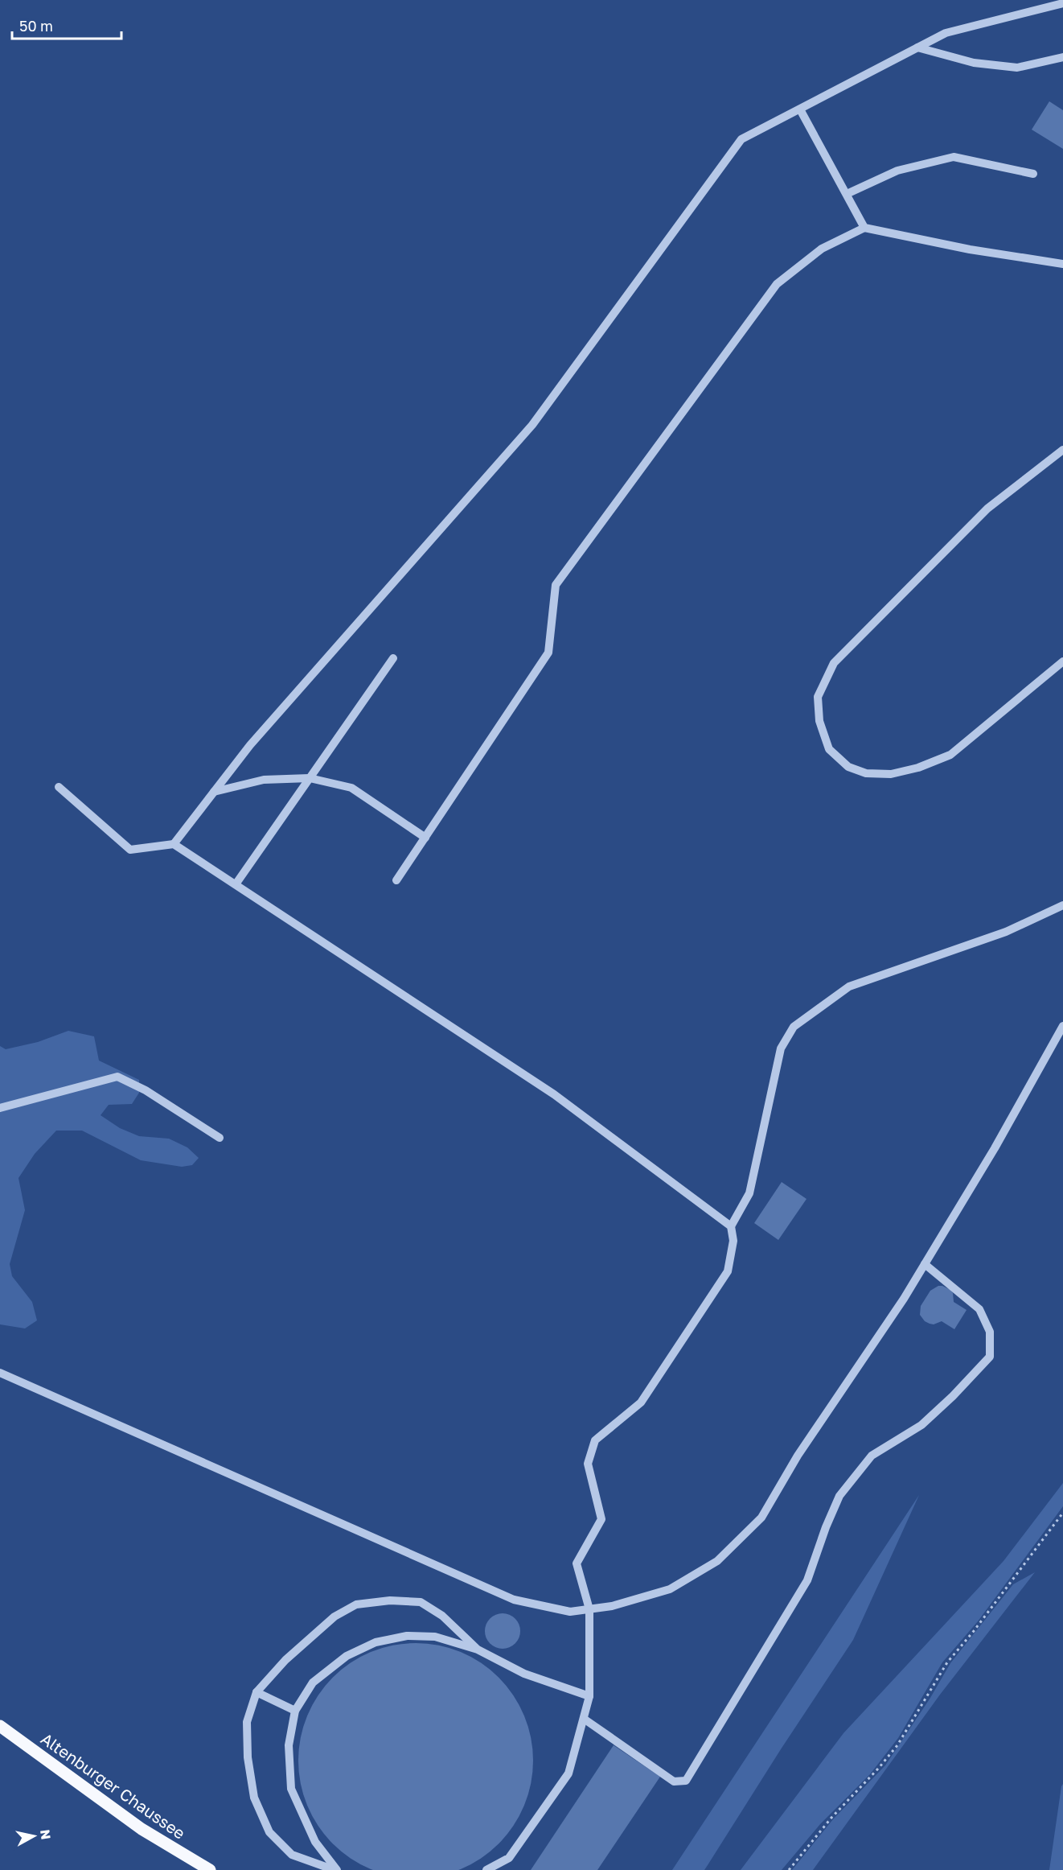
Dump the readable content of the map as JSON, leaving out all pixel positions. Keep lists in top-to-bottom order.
{
  "streets": {
    "main road": ["Altenburger Chaussee"]
  },
  "scale_bar": "50 m",
  "north": "right"
}
